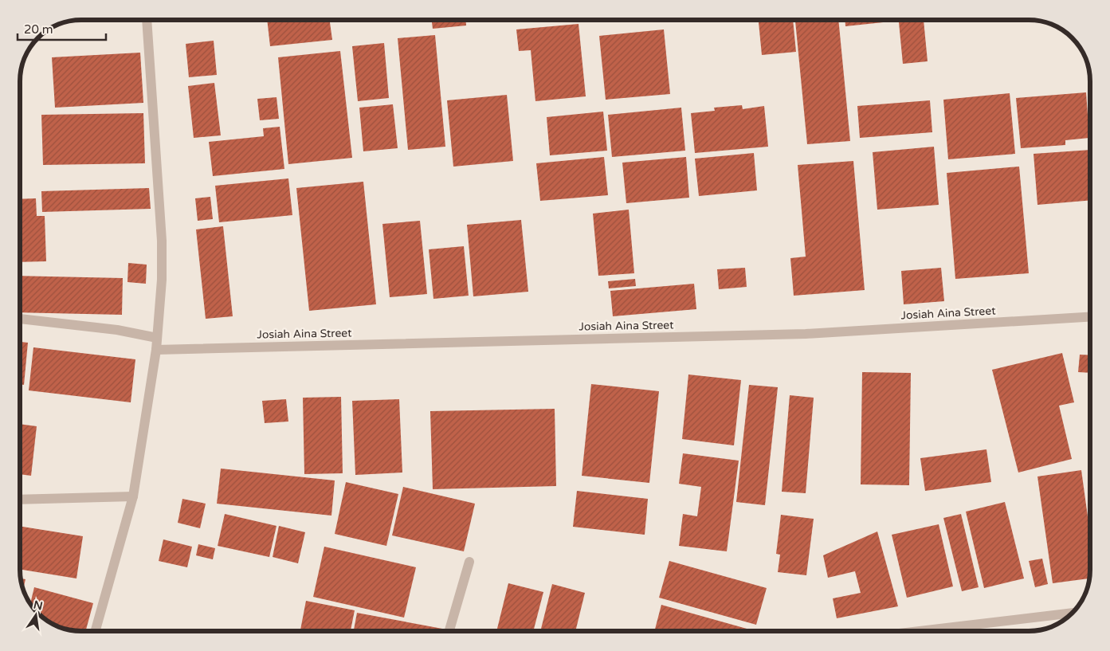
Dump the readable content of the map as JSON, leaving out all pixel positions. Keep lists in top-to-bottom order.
{
  "streets": {
    "street": ["Josiah Aina Street"]
  },
  "scale_bar": "20 m",
  "north": "top"
}
